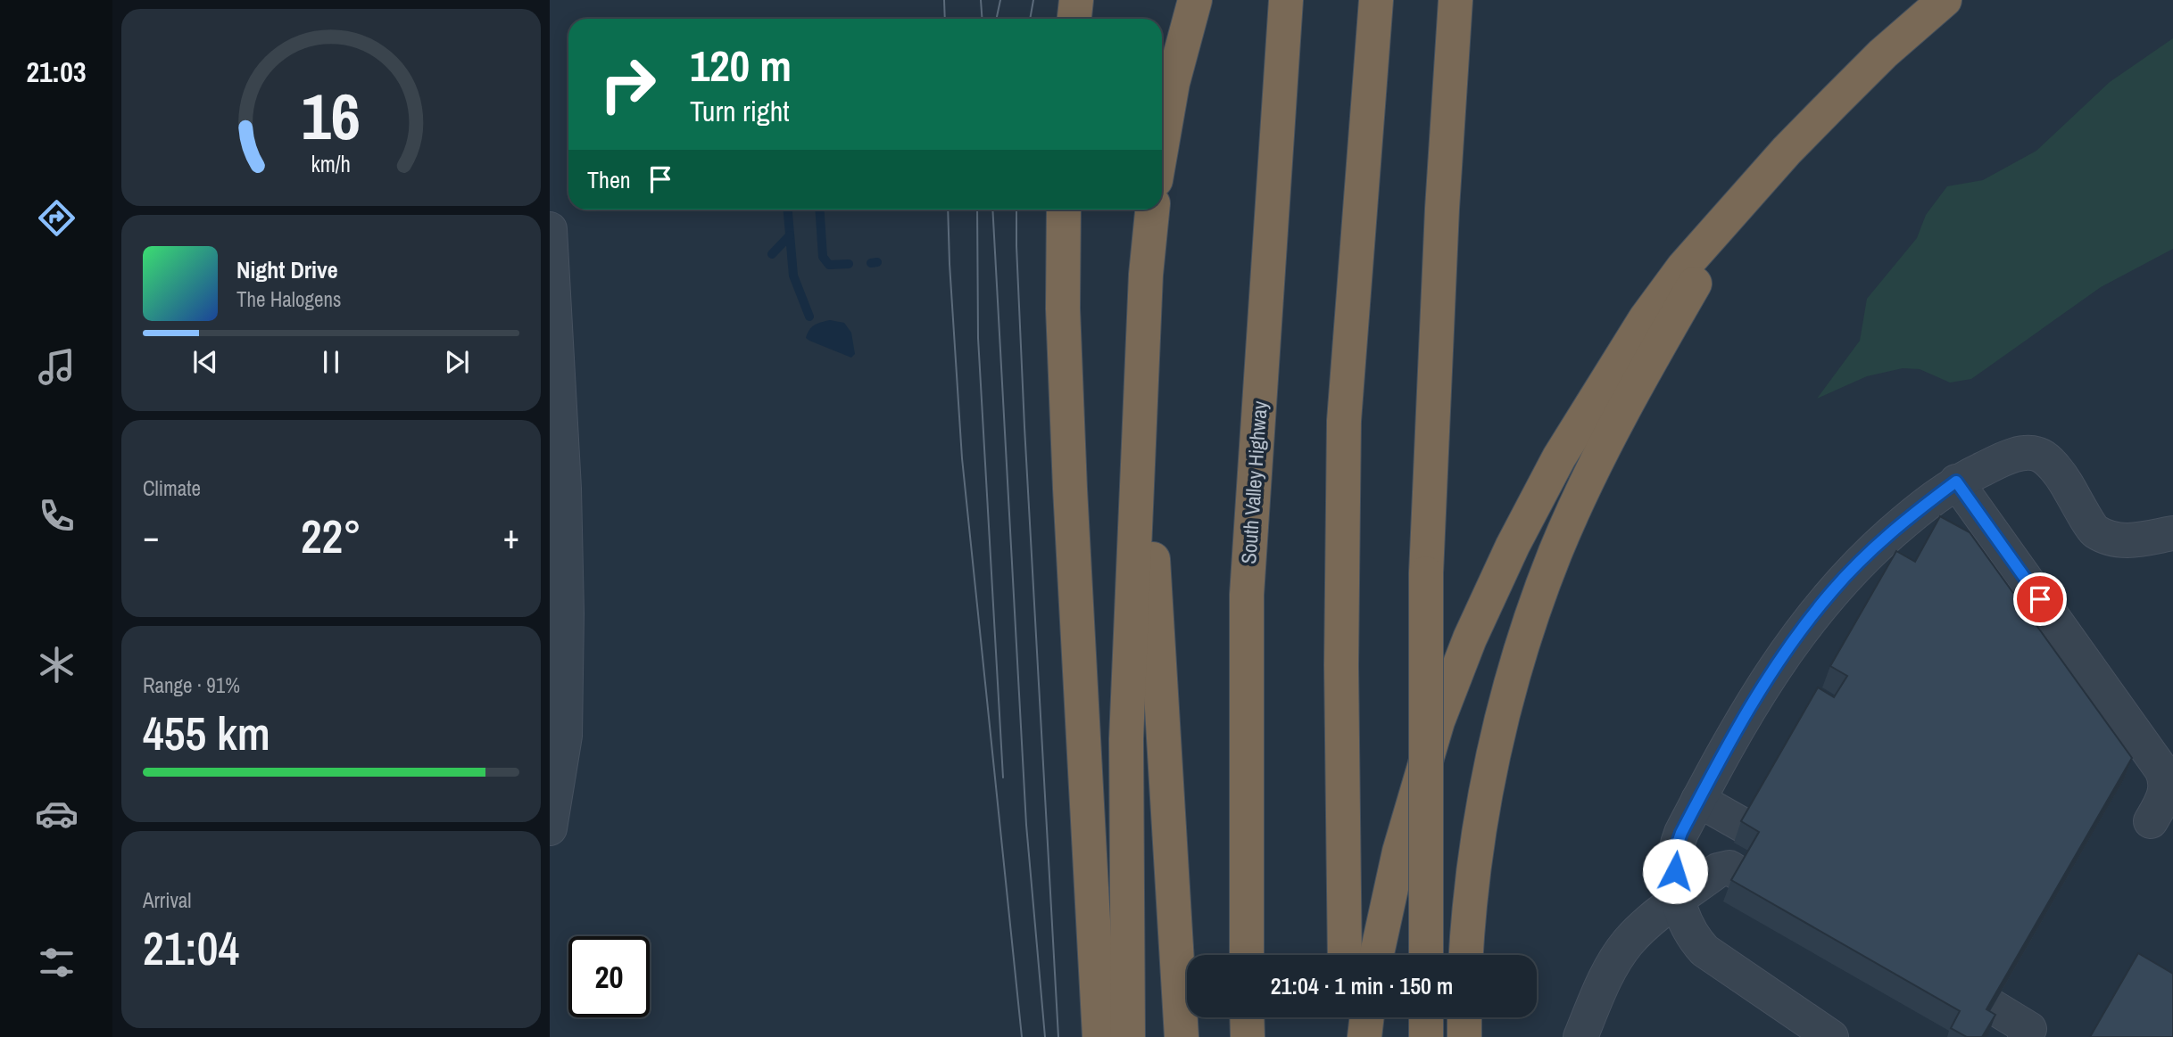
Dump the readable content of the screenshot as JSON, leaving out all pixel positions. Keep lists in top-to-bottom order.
{
  "streets": {
    "highway": ["South Valley Highway"]
  },
  "page": {
    "tabs": "21:03",
    "turn": ["120 m", "Turn right"],
    "then": "Then",
    "song": ["Night Drive", "The Halogens"],
    "tile": [
      "Climate",
      ["Range · 91%", "455 km"],
      ["Arrival", "21:04"]
    ],
    "heat": ["−", "22°", "+"],
    "limit": "20",
    "trip": "21:04 · 1 min · 150 m",
    "gauge": ["16", "km/h"]
  }
}
